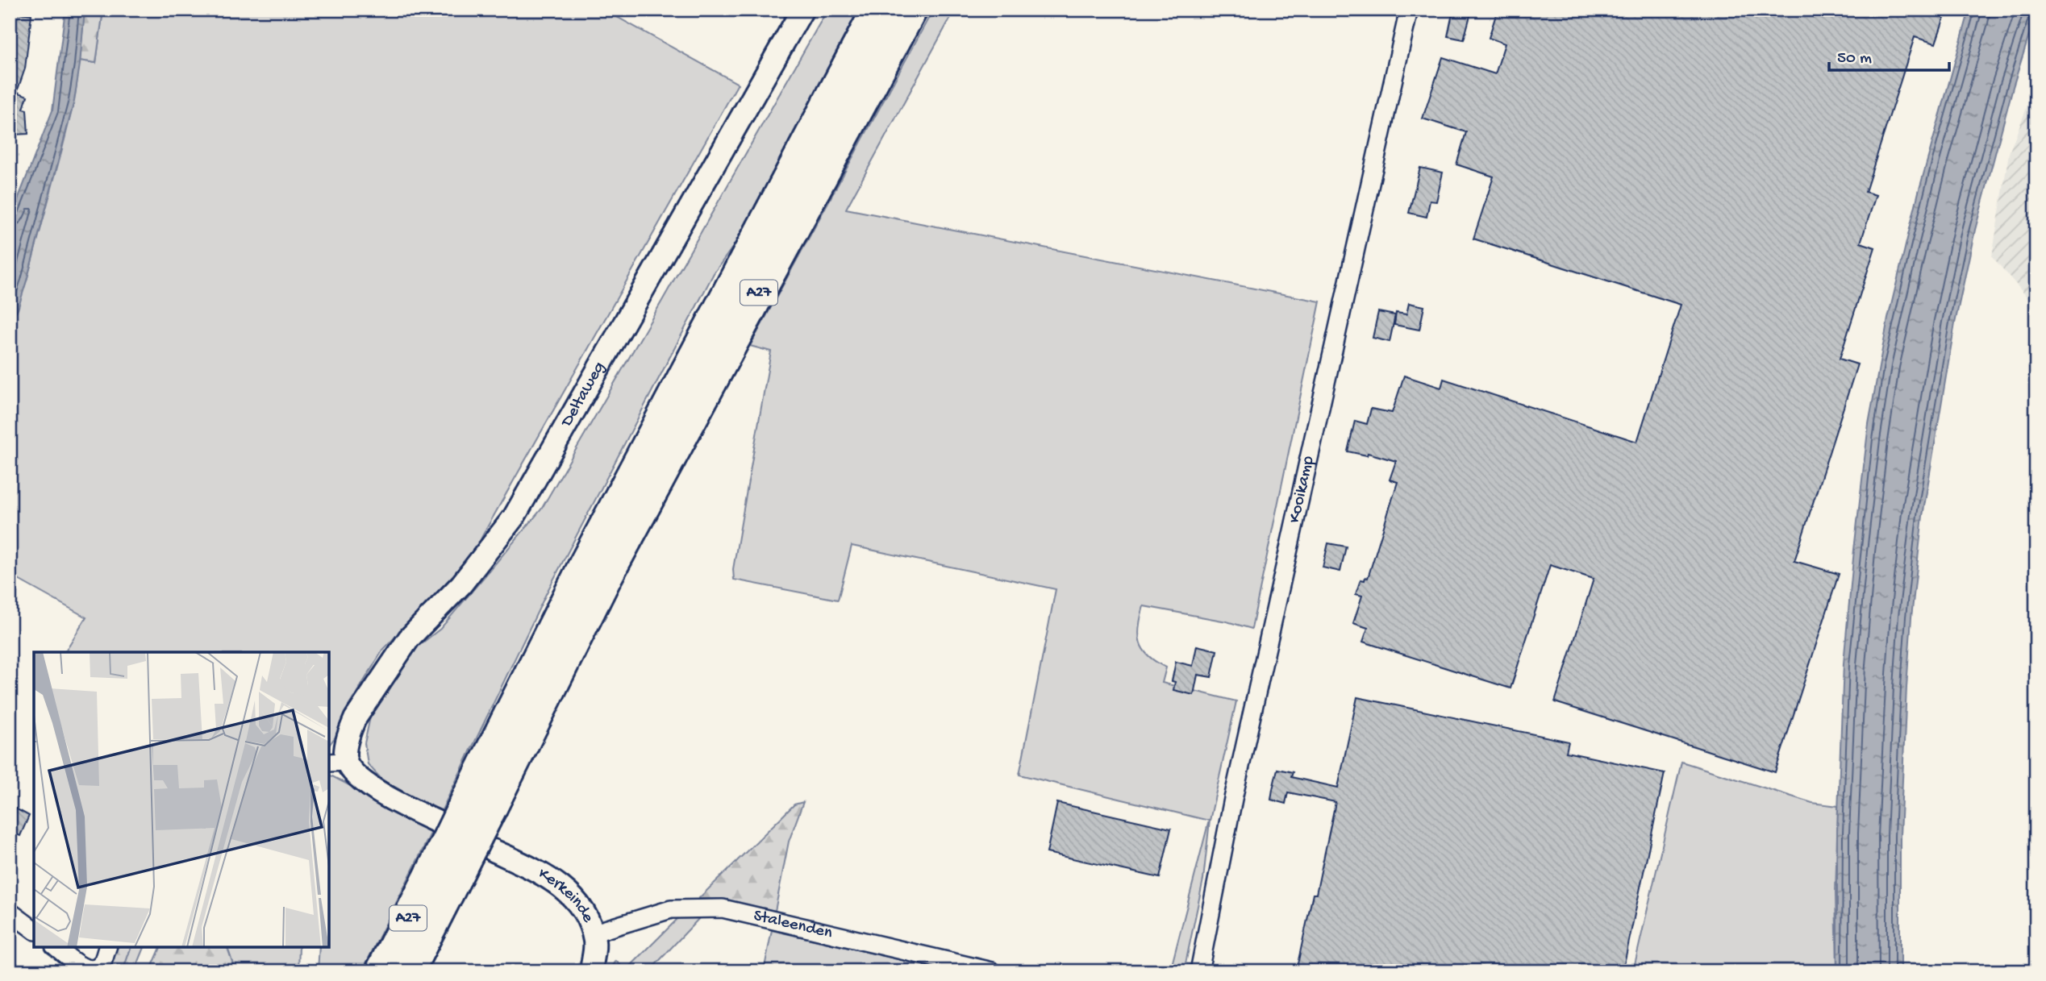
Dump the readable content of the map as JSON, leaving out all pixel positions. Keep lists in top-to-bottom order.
{
  "streets": {
    "highway": ["A27"],
    "street": [
      "Deltaweg",
      "Kooikamp",
      "Kerkeinde",
      "Staleenden"
    ]
  },
  "crossings": [
    ["Kerkeinde", "Staleenden"]
  ],
  "scale_bar": "50 m"
}
